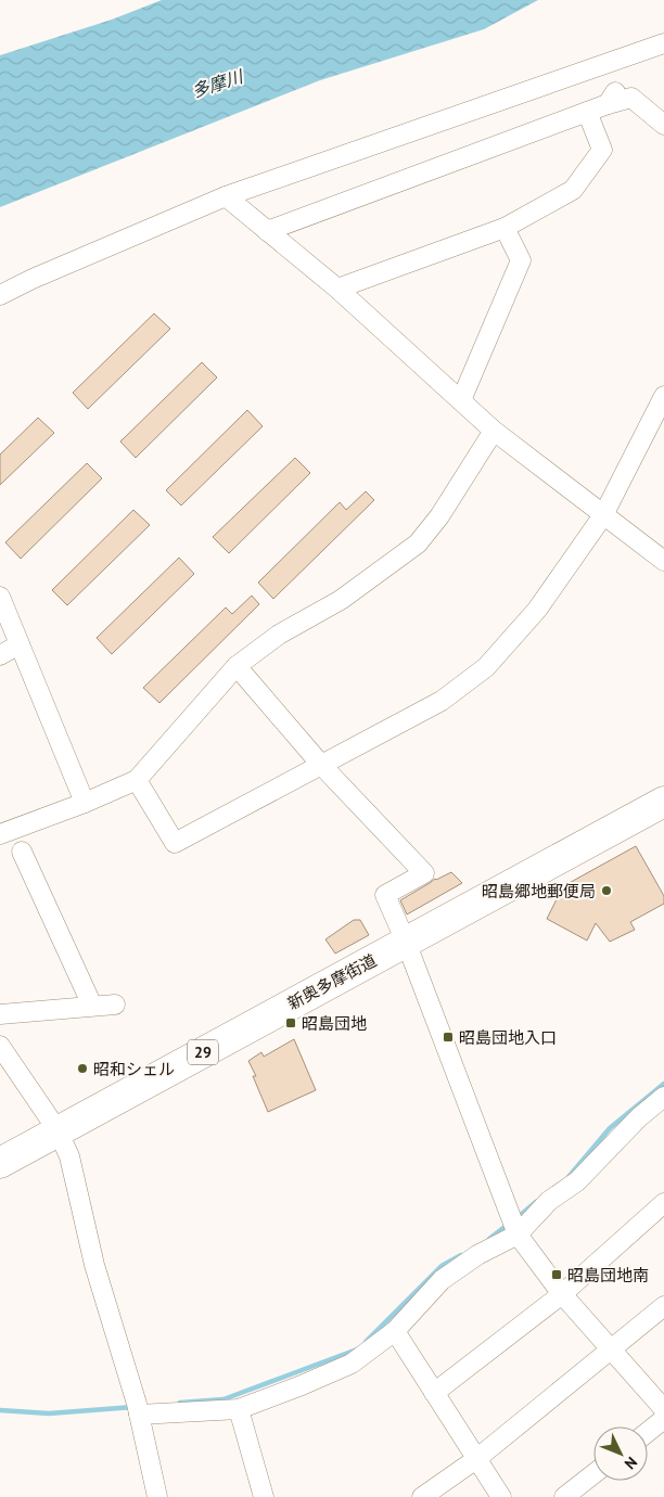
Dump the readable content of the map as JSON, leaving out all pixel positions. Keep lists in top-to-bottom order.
{
  "streets": {
    "main road": ["新奥多摩街道", "29"]
  },
  "water": ["多摩川"],
  "places": {
    "other": ["昭島郷地郵便局", "昭和シェル"],
    "transit": ["昭島団地", "昭島団地入口", "昭島団地南"]
  },
  "north": "bottom right"
}
